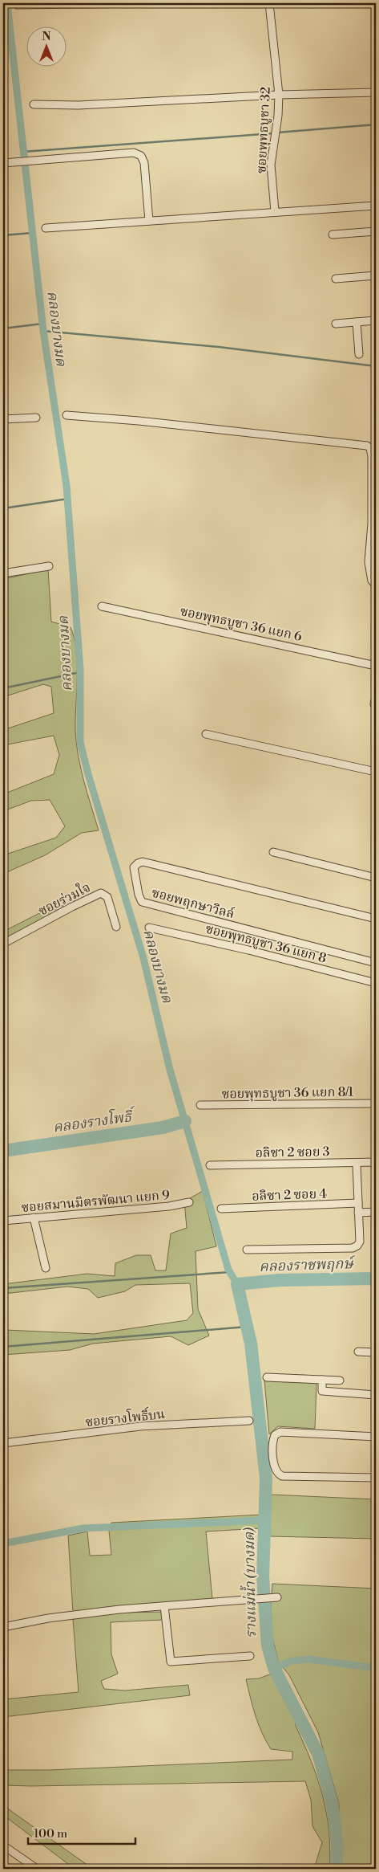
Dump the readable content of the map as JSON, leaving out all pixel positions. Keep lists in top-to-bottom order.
{
  "streets": {
    "street": [
      "ซอยพุทธบูชา 32",
      "ซอยพุทธบูชา 36 แยก 6",
      "ซอยร่วมใจ",
      "ซอยพฤกษาวิลล์",
      "ซอยพุทธบูชา 36 แยก 8",
      "ซอยพุทธบูชา 36 แยก 8/1",
      "อลิซา 2 ซอย 3",
      "อลิซา 2 ซอย 4",
      "ซอยสมานมิตรพัฒนา แยก 9",
      "ซอยรางโพธิ์บน"
    ]
  },
  "water": [
    "คลองบางมด",
    "คลองรางโพธิ์",
    "คลองราชพฤกษ์",
    "รางแม่น้ำ (บางมด)"
  ],
  "scale_bar": "100 m",
  "north": "top"
}
